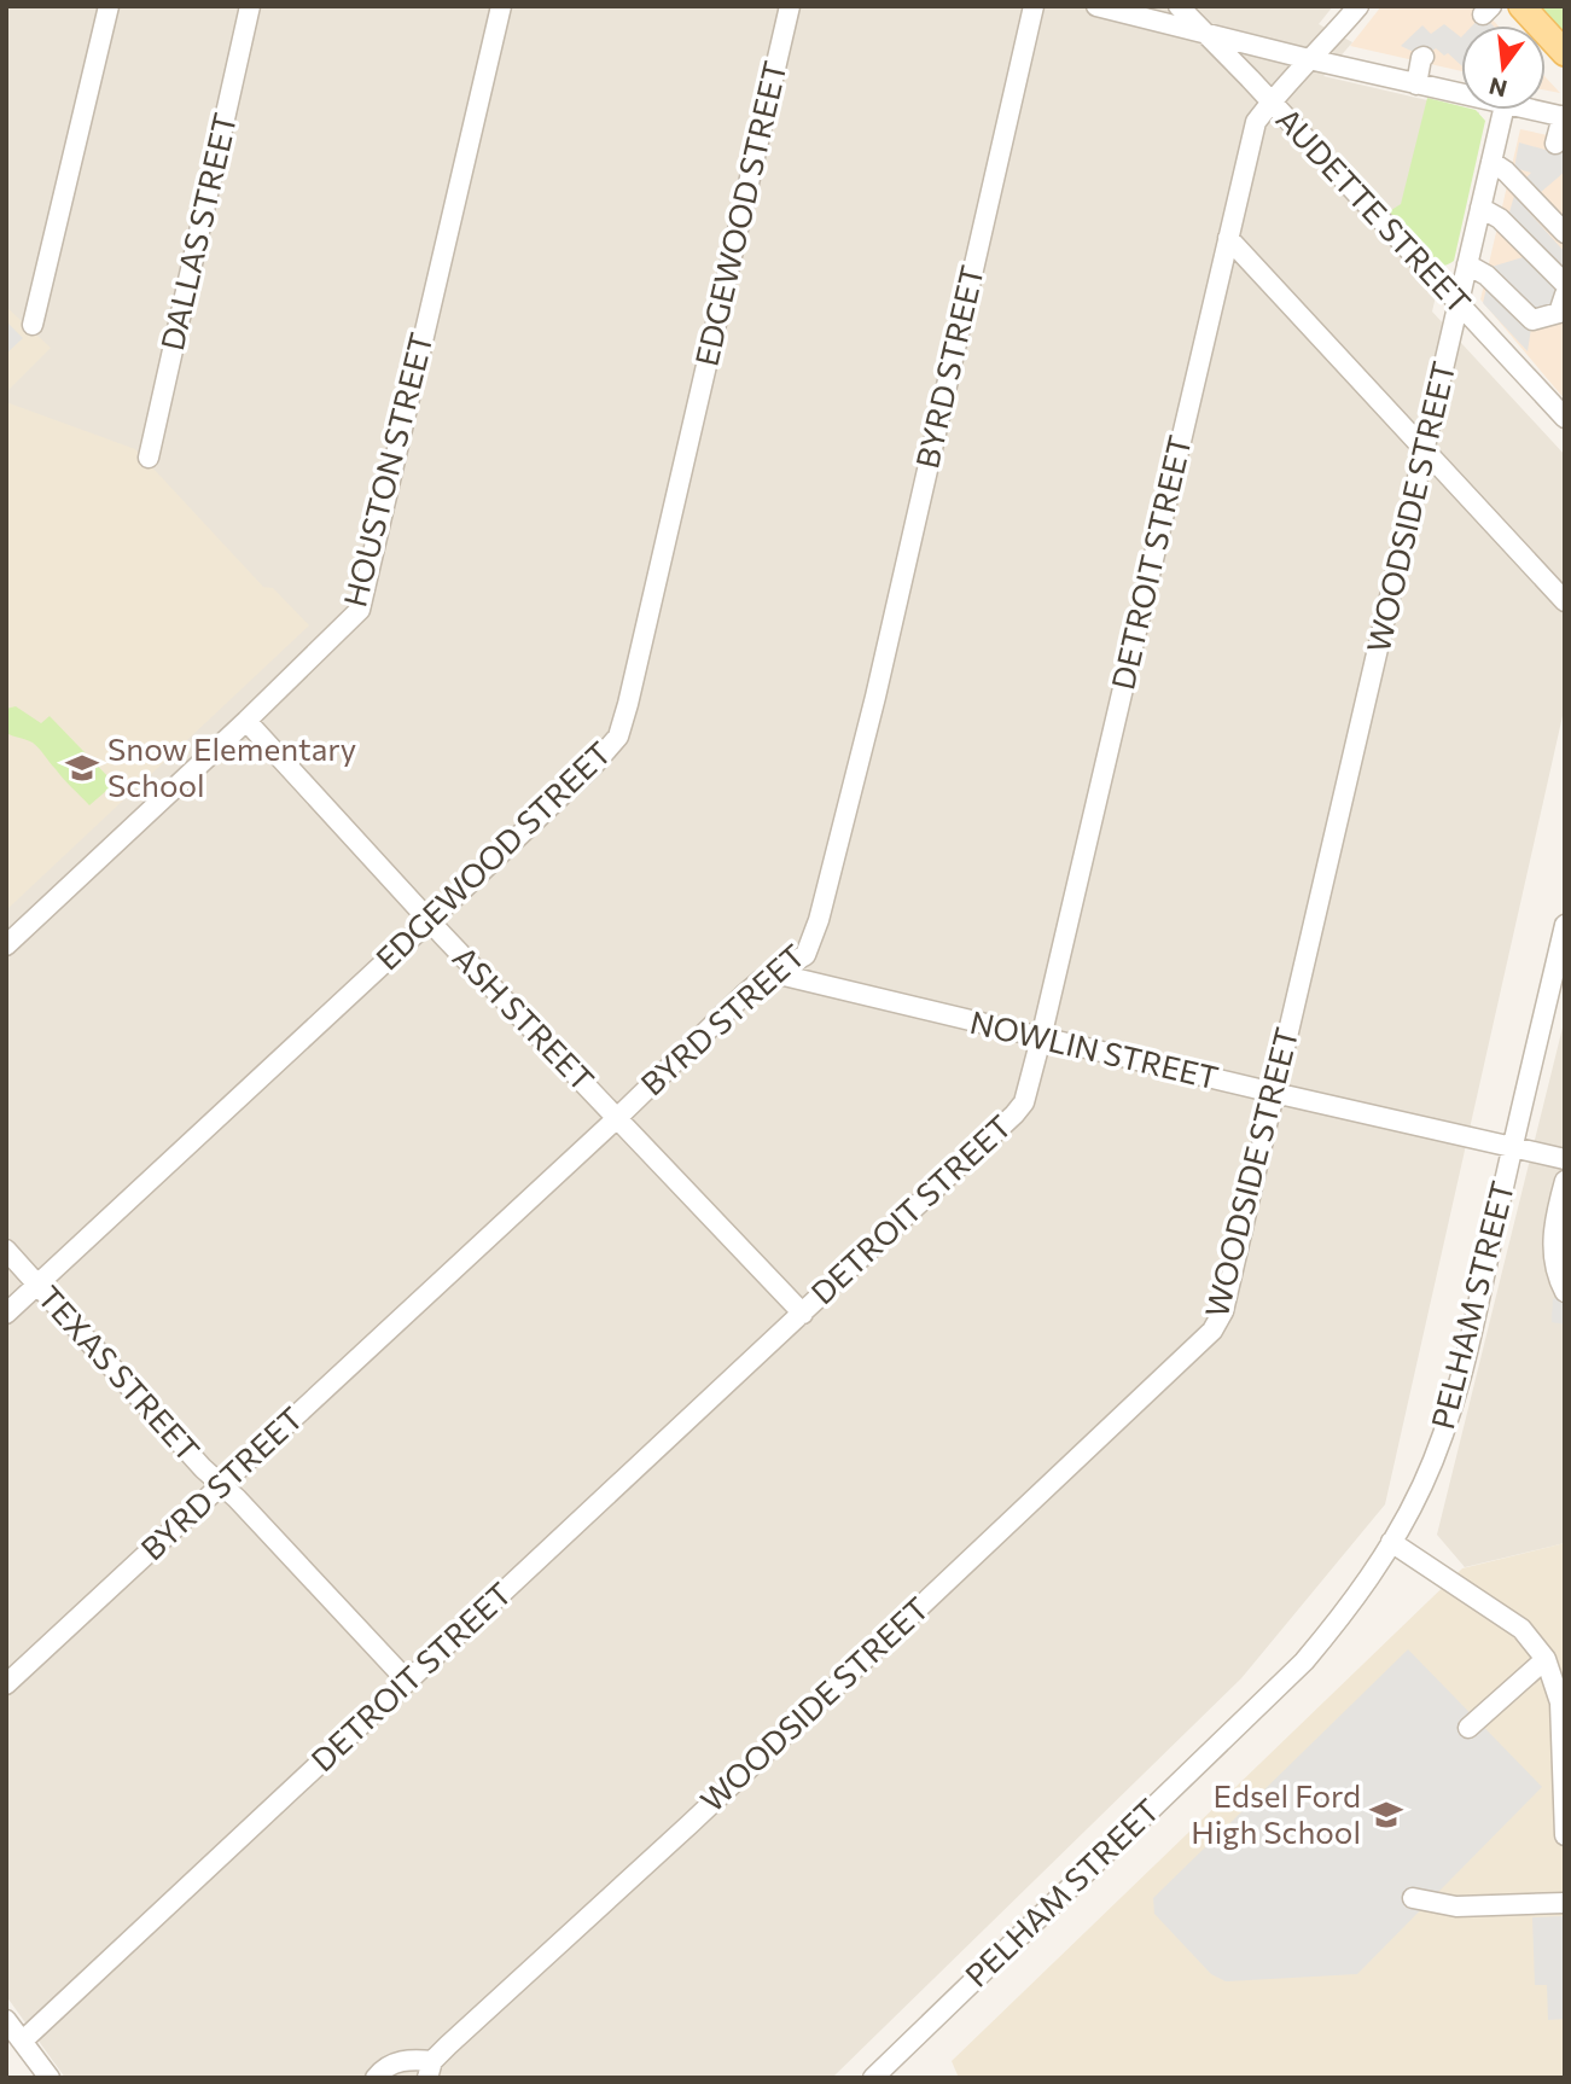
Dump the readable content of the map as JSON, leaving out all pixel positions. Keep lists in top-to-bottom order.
{
  "streets": {
    "street": [
      "AUDETTE STREET",
      "EDGEWOOD STREET",
      "DALLAS STREET",
      "BYRD STREET",
      "HOUSTON STREET",
      "WOODSIDE STREET",
      "DETROIT STREET",
      "ASH STREET",
      "NOWLIN STREET",
      "PELHAM STREET",
      "TEXAS STREET"
    ]
  },
  "crossings": [
    ["AUDETTE STREET", "WOODSIDE STREET"],
    ["AUDETTE STREET", "DETROIT STREET"],
    ["EDGEWOOD STREET", "ASH STREET"],
    ["EDGEWOOD STREET", "TEXAS STREET"],
    ["BYRD STREET", "ASH STREET"],
    ["BYRD STREET", "NOWLIN STREET"],
    ["BYRD STREET", "TEXAS STREET"],
    ["HOUSTON STREET", "ASH STREET"],
    ["WOODSIDE STREET", "NOWLIN STREET"],
    ["DETROIT STREET", "ASH STREET"],
    ["DETROIT STREET", "NOWLIN STREET"],
    ["DETROIT STREET", "TEXAS STREET"],
    ["NOWLIN STREET", "PELHAM STREET"]
  ],
  "places": {
    "school or university": ["Snow Elementary School", "Edsel Ford High School"]
  },
  "north": "bottom"
}
